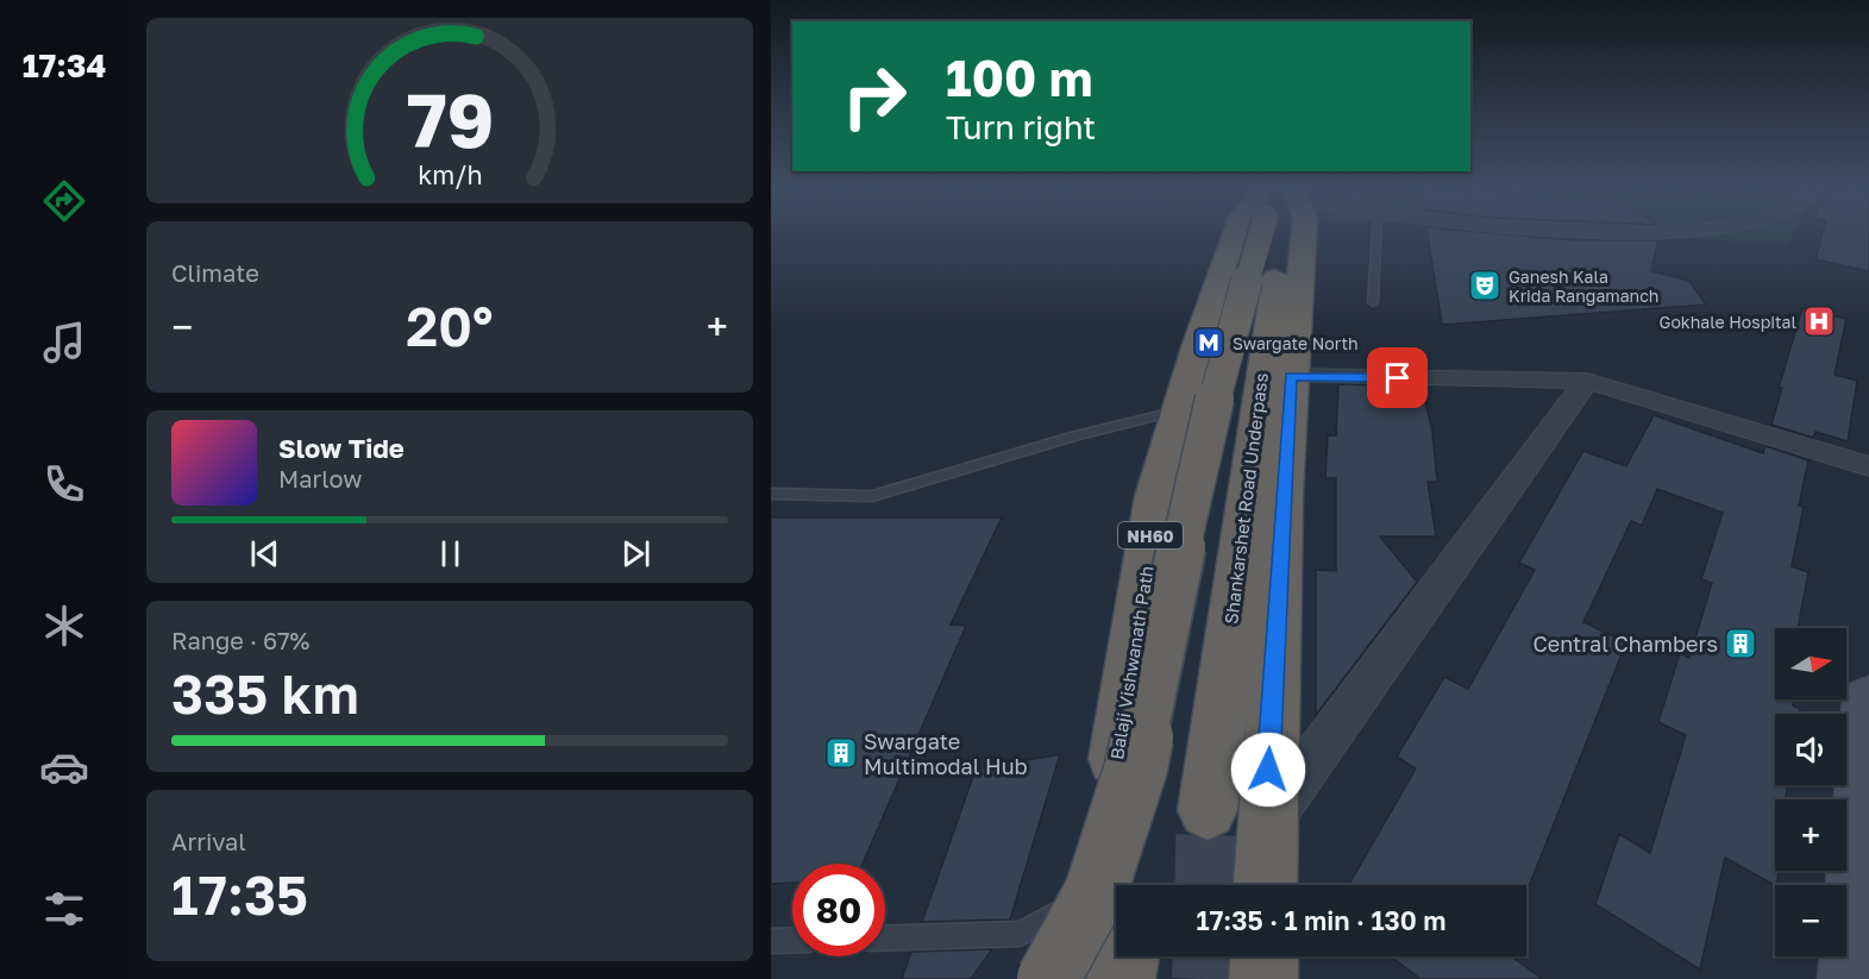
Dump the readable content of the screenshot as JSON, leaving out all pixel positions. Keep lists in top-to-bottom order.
{
  "streets": {
    "highway": ["Shankarshet Road Underpass", "NH60", "Balaji Vishwanath Path"]
  },
  "places": {
    "theatre": ["Ganesh Kala Krida Rangamanch"],
    "hospital": ["Gokhale Hospital"],
    "metro station": ["Swargate North"],
    "building": ["Central Chambers", "Swargate Multimodal Hub"]
  },
  "north": "right",
  "page": {
    "tabs": "17:34",
    "turn": ["100 m", "Turn right"],
    "tile": [
      "Climate",
      ["Range · 67%", "335 km"],
      ["Arrival", "17:35"]
    ],
    "heat": ["−", "20°", "+"],
    "song": ["Slow Tide", "Marlow"],
    "map_buttons": ["+", "−"],
    "limit": "80",
    "trip": "17:35 · 1 min · 130 m",
    "gauge": ["79", "km/h"]
  }
}
